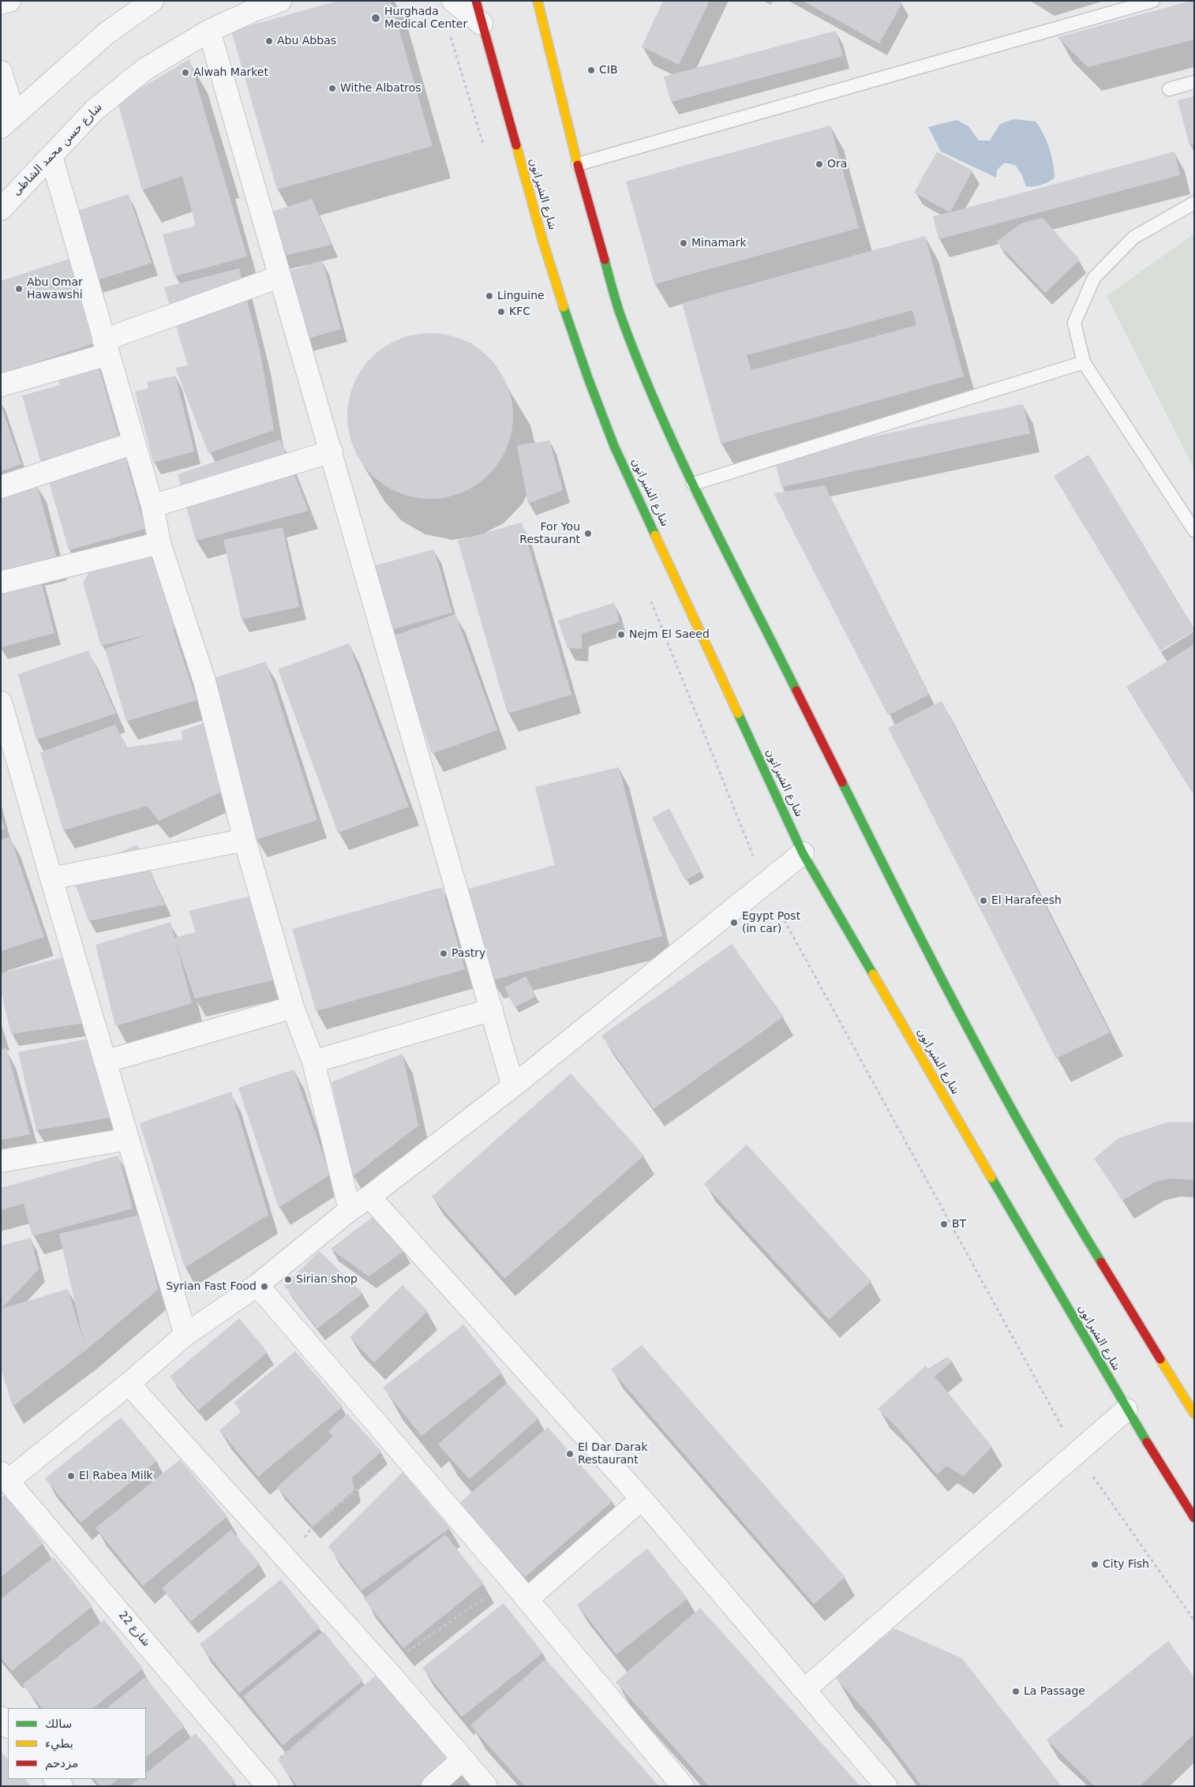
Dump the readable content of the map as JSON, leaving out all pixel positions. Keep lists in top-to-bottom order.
{
  "streets": {
    "street": ["شارع حسن محمد الشاظى", "شارع الشيراتون", "شارع 22"]
  },
  "places": [
    "Hurghada Medical Center",
    "Abu Abbas",
    "CIB",
    "Alwah Market",
    "Withe Albatros",
    "Ora",
    "Minamark",
    "Abu Omar Hawawshi",
    "Linguine",
    "KFC",
    "For You Restaurant",
    "Nejm El Saeed",
    "El Harafeesh",
    "Egypt Post (in car)",
    "Pastry",
    "BT",
    "Sirian shop",
    "Syrian Fast Food",
    "El Dar Darak Restaurant",
    "El Rabea Milk",
    "City Fish",
    "La Passage"
  ],
  "legend": ["سالك", "بطيء", "مزدحم"]
}
